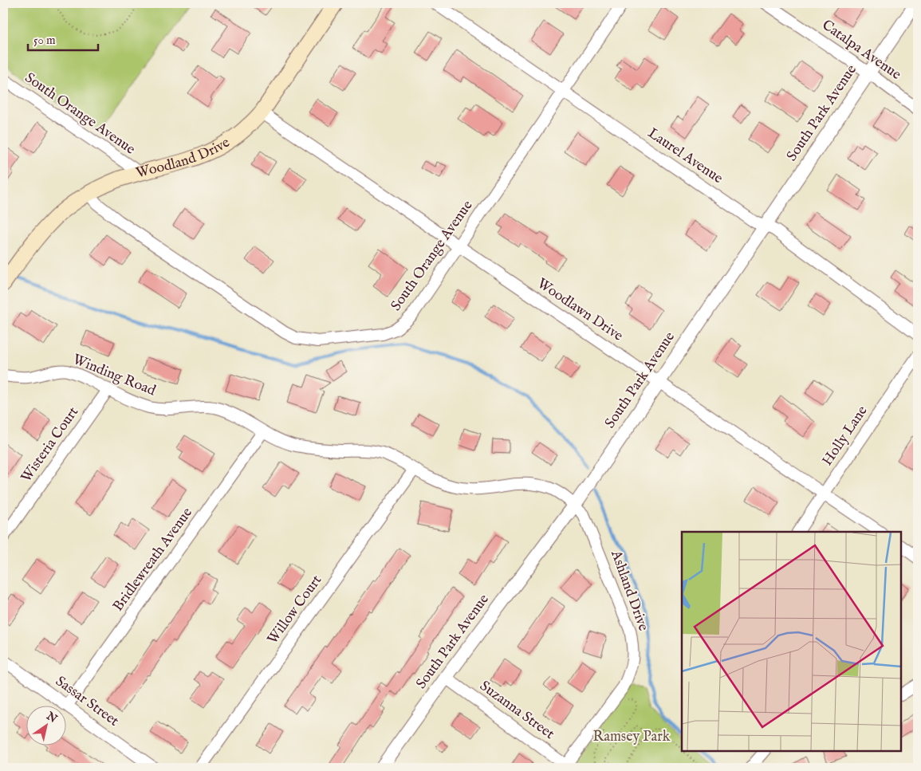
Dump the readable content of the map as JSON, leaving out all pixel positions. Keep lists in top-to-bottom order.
{
  "streets": {
    "main road": ["Woodland Drive"],
    "street": [
      "Catalpa Avenue",
      "South Park Avenue",
      "South Orange Avenue",
      "Laurel Avenue",
      "Woodlawn Drive",
      "Winding Road",
      "Holly Lane",
      "Wisteria Court",
      "Bridlewreath Avenue",
      "Ashland Drive",
      "Willow Court",
      "Sassar Street",
      "Suzanna Street"
    ]
  },
  "crossings": [
    ["Catalpa Avenue", "South Park Avenue"],
    ["South Park Avenue", "Laurel Avenue"],
    ["South Park Avenue", "Woodlawn Drive"],
    ["South Park Avenue", "Winding Road"],
    ["South Park Avenue", "Ashland Drive"],
    ["South Park Avenue", "Suzanna Street"],
    ["South Orange Avenue", "Laurel Avenue"],
    ["South Orange Avenue", "Woodland Drive"],
    ["South Orange Avenue", "Woodlawn Drive"],
    ["Woodland Drive", "Woodlawn Drive"],
    ["Woodlawn Drive", "Holly Lane"],
    ["Winding Road", "Wisteria Court"],
    ["Winding Road", "Bridlewreath Avenue"],
    ["Winding Road", "Ashland Drive"],
    ["Winding Road", "Willow Court"],
    ["Bridlewreath Avenue", "Sassar Street"],
    ["Ashland Drive", "Suzanna Street"]
  ],
  "parks": ["Ramsey Park"],
  "scale_bar": "50 m",
  "north": "top right"
}
